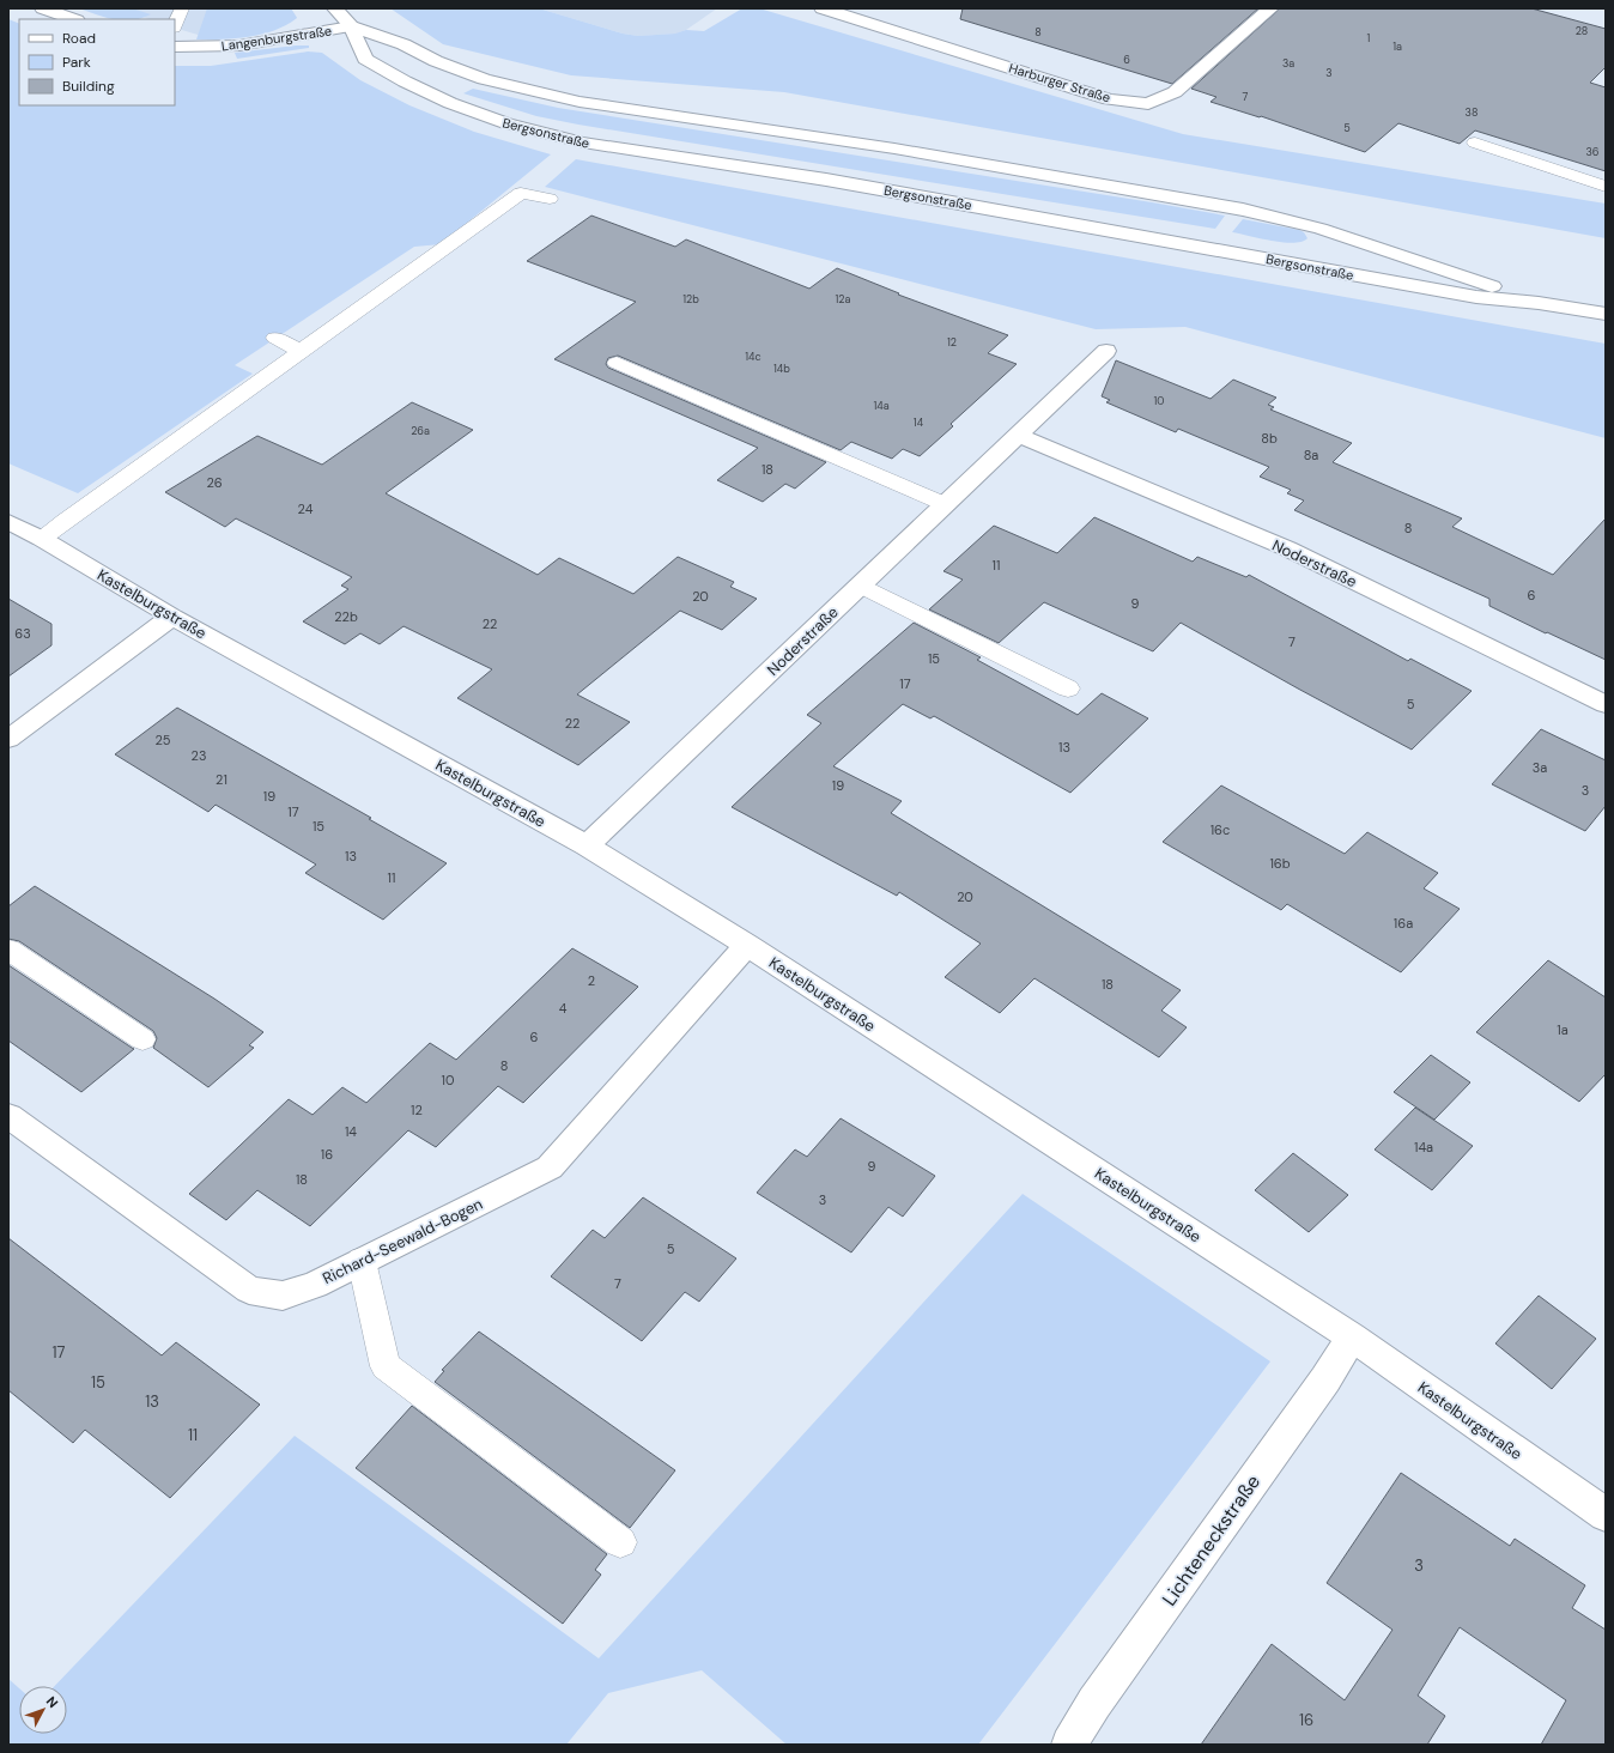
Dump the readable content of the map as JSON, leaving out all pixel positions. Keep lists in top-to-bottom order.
{
  "streets": {
    "street": [
      "Langenburgstraße",
      "Harburger Straße",
      "Bergsonstraße",
      "Noderstraße",
      "Kastelburgstraße",
      "Richard-Seewald-Bogen",
      "Lichteneckstraße"
    ]
  },
  "crossings": [
    ["Langenburgstraße", "Bergsonstraße"],
    ["Noderstraße", "Kastelburgstraße"],
    ["Kastelburgstraße", "Richard-Seewald-Bogen"],
    ["Kastelburgstraße", "Lichteneckstraße"]
  ],
  "house_numbers": [
    "28",
    "8",
    "1",
    "1a",
    "6",
    "3a",
    "3",
    "7",
    "38",
    "5",
    "36",
    "12b",
    "12a",
    "12",
    "14c",
    "14b",
    "10",
    "14a",
    "14",
    "26a",
    "8b",
    "8a",
    "18",
    "26",
    "24",
    "8",
    "11",
    "6",
    "20",
    "9",
    "22b",
    "22",
    "63",
    "7",
    "15",
    "17",
    "5",
    "22",
    "25",
    "13",
    "23",
    "3a",
    "21",
    "19",
    "3",
    "19",
    "17",
    "15",
    "16c",
    "13",
    "16b",
    "11",
    "20",
    "16a",
    "2",
    "18",
    "4",
    "1a",
    "6",
    "8",
    "10",
    "12",
    "14",
    "14a",
    "16",
    "9",
    "18",
    "3",
    "5",
    "7",
    "17",
    "15",
    "13",
    "11",
    "3",
    "16"
  ],
  "legend": ["Road", "Park", "Building"],
  "north": "top right"
}
